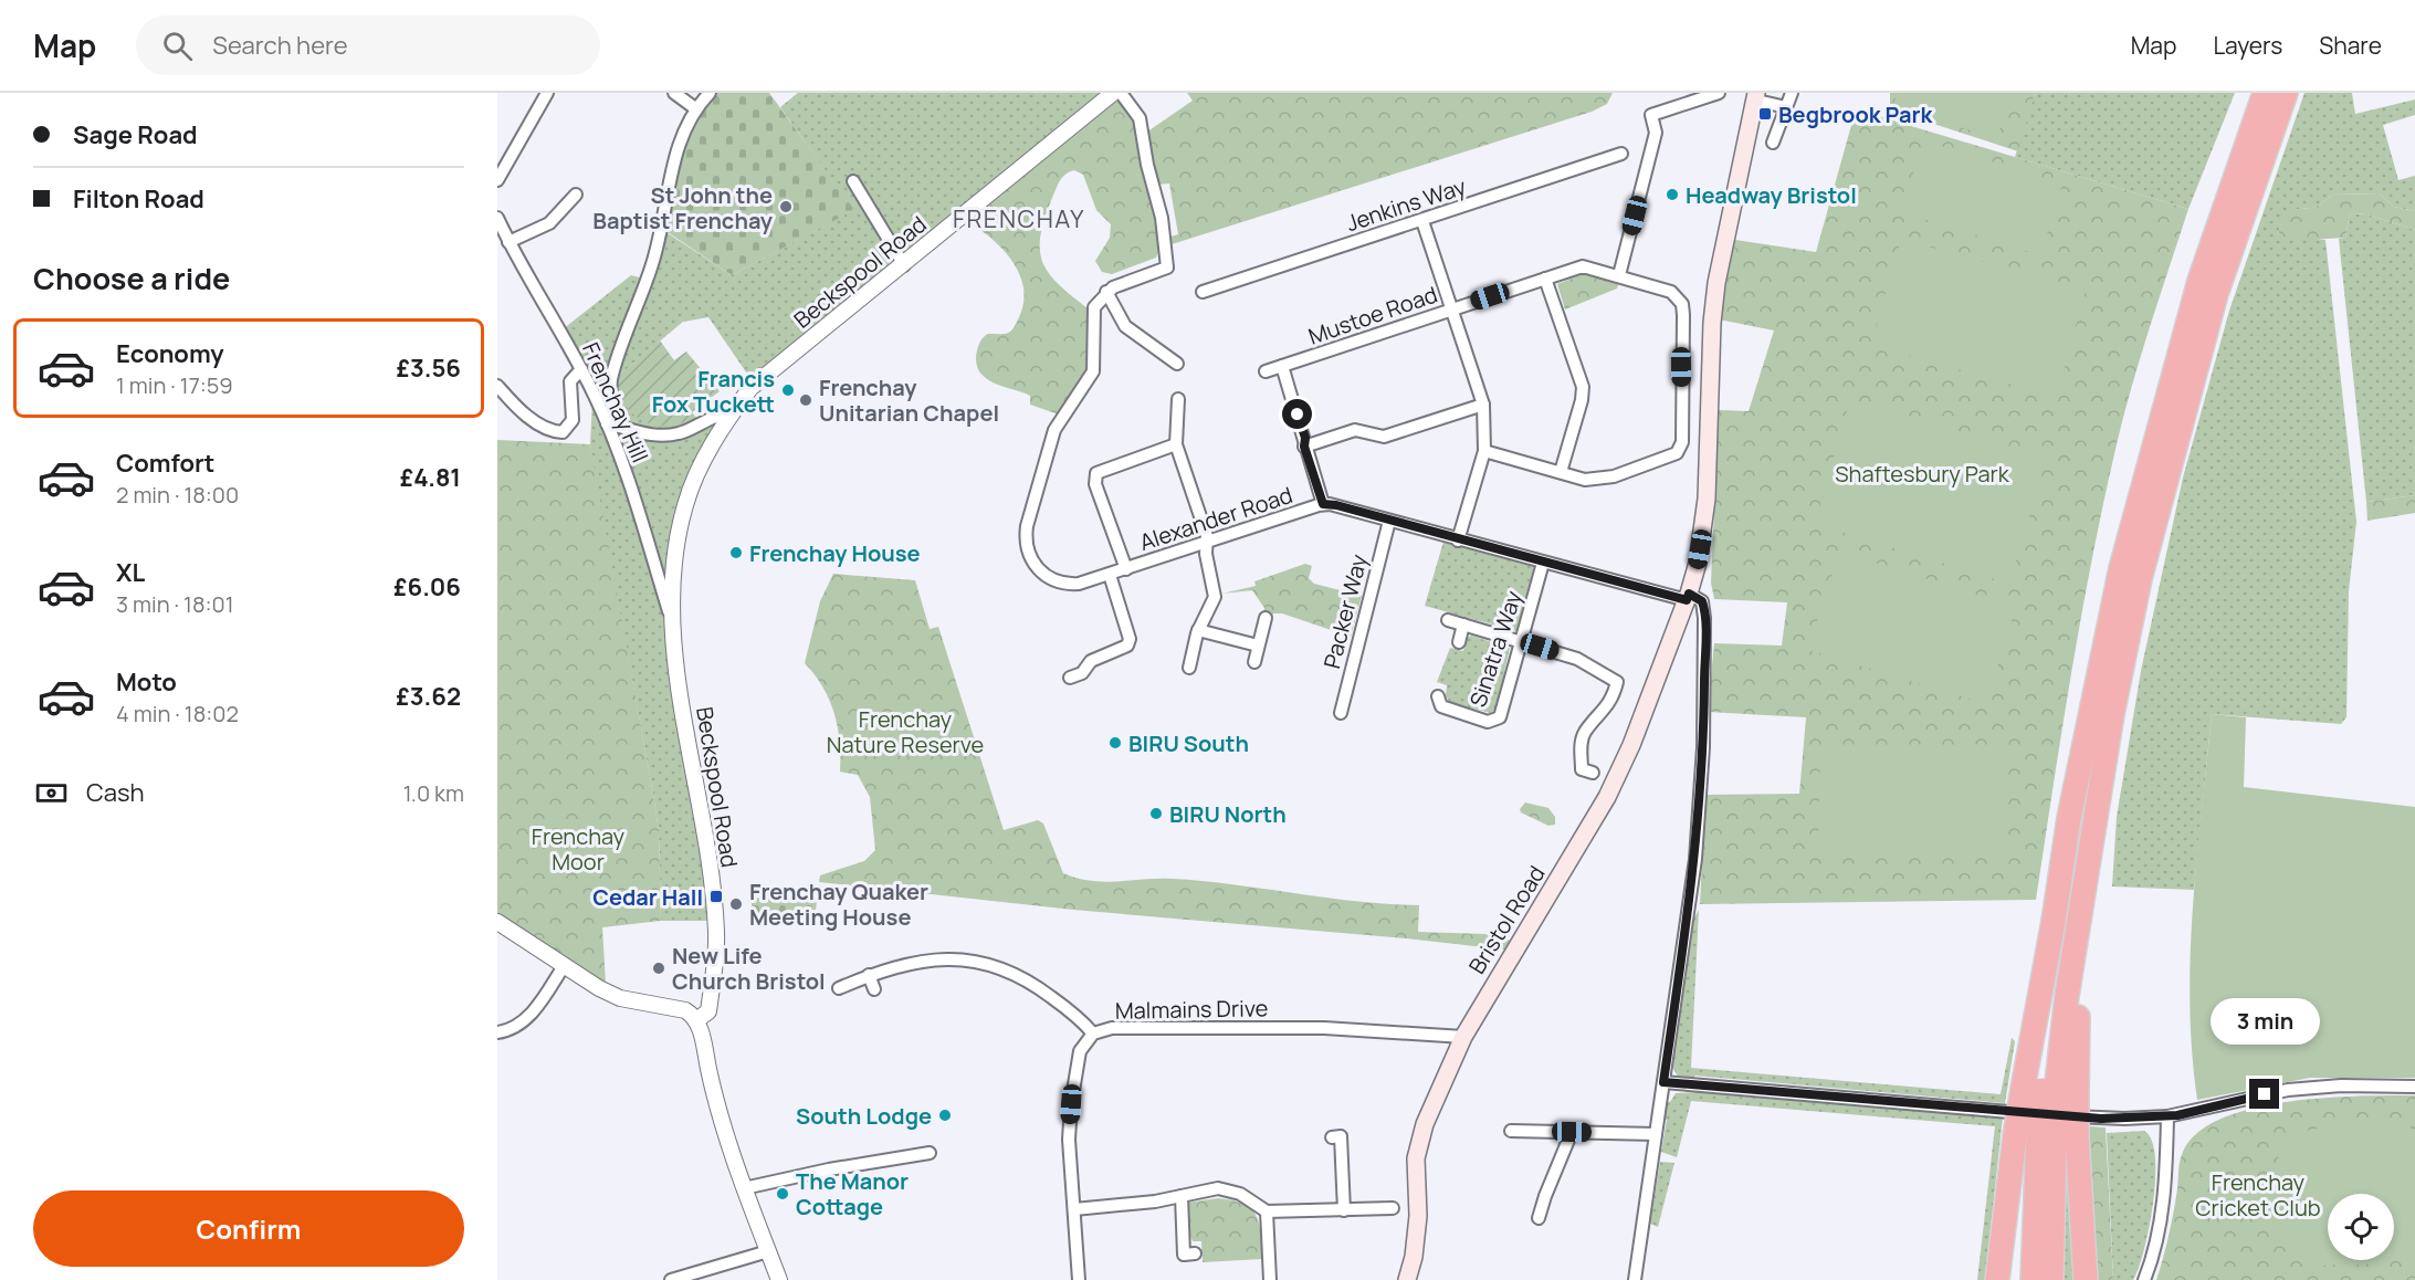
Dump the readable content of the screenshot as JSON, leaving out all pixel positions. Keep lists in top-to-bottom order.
{
  "streets": {
    "main road": ["Bristol Road"],
    "street": [
      "Jenkins Way",
      "Beckspool Road",
      "Mustoe Road",
      "Frenchay Hill",
      "Alexander Road",
      "Packer Way",
      "Sinatra Way",
      "Malmains Drive"
    ]
  },
  "crossings": [
    ["Beckspool Road", "Frenchay Hill"],
    ["Alexander Road", "Packer Way"],
    ["Alexander Road", "Sinatra Way"],
    ["Alexander Road", "Bristol Road"],
    ["Bristol Road", "Malmains Drive"]
  ],
  "districts": ["FRENCHAY"],
  "parks": [
    "Shaftesbury Park",
    "Frenchay Nature Reserve",
    "Frenchay Moor",
    "Frenchay Cricket Club"
  ],
  "places": {
    "transit": ["Begbrook Park", "Cedar Hall"],
    "other": [
      "Headway Bristol",
      "St John the Baptist Frenchay",
      "Francis Fox Tuckett",
      "Frenchay Unitarian Chapel",
      "Frenchay House",
      "BIRU South",
      "BIRU North",
      "Frenchay Quaker Meeting House",
      "New Life Church Bristol",
      "South Lodge",
      "The Manor Cottage"
    ]
  },
  "page": {
    "header": "Map",
    "search": "Search here",
    "nav": ["Map", "Layers", "Share"],
    "banner": ["Sage Road", "Filton Road"],
    "heading": "Choose a ride",
    "list": [
      {
        "name": "Economy",
        "note": "1 min · 17:59",
        "value": "£3.56"
      },
      {
        "name": "Comfort",
        "note": "2 min · 18:00",
        "value": "£4.81"
      },
      {
        "name": "XL",
        "note": "3 min · 18:01",
        "value": "£6.06"
      },
      {
        "name": "Moto",
        "note": "4 min · 18:02",
        "value": "£3.62"
      }
    ],
    "pay": ["Cash", "1.0 km"],
    "bubble": "3 min",
    "buttons": "Confirm"
  }
}
